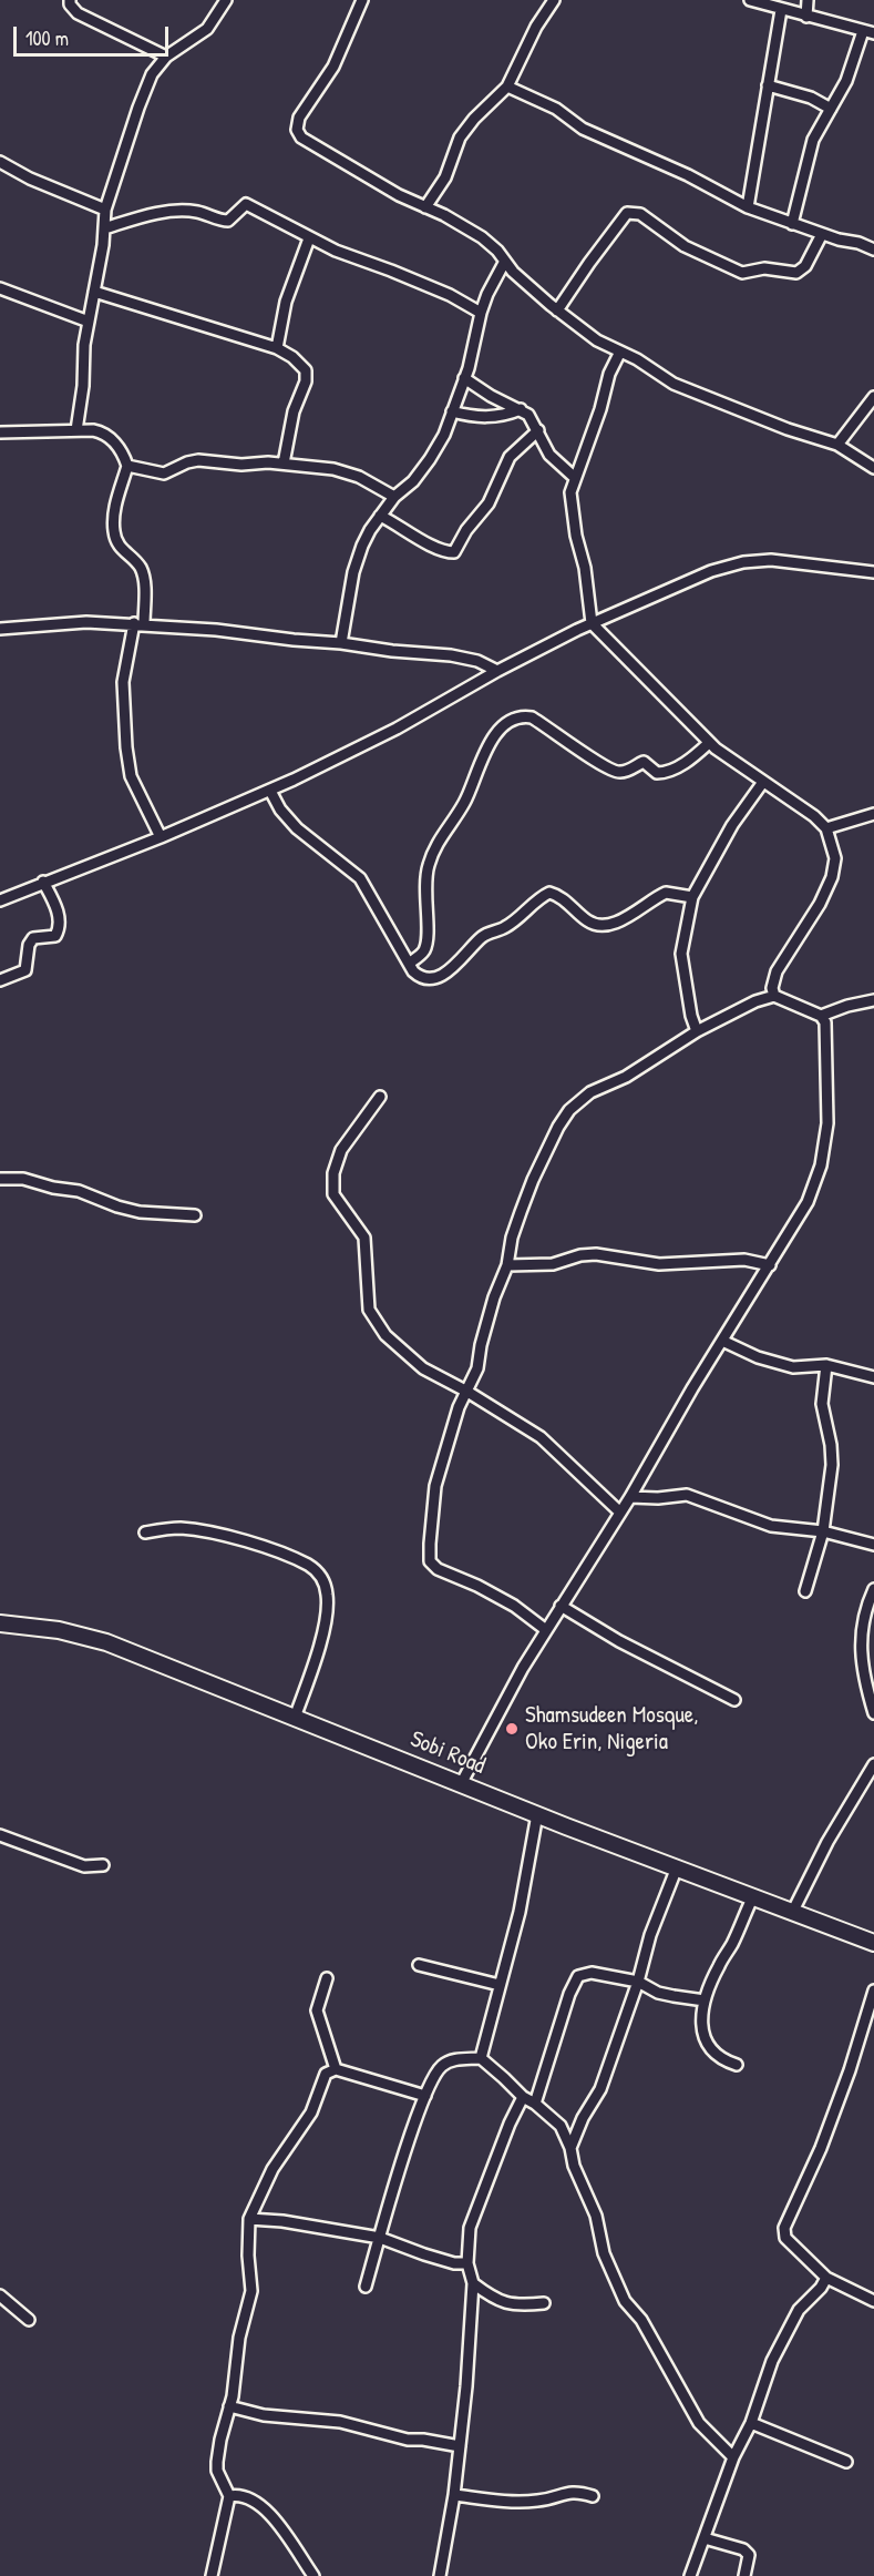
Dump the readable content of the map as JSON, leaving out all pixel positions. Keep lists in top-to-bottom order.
{
  "streets": {
    "highway": ["Sobi Road"]
  },
  "places": ["Shamsudeen Mosque, Oko Erin, Nigeria"],
  "scale_bar": "100 m"
}
